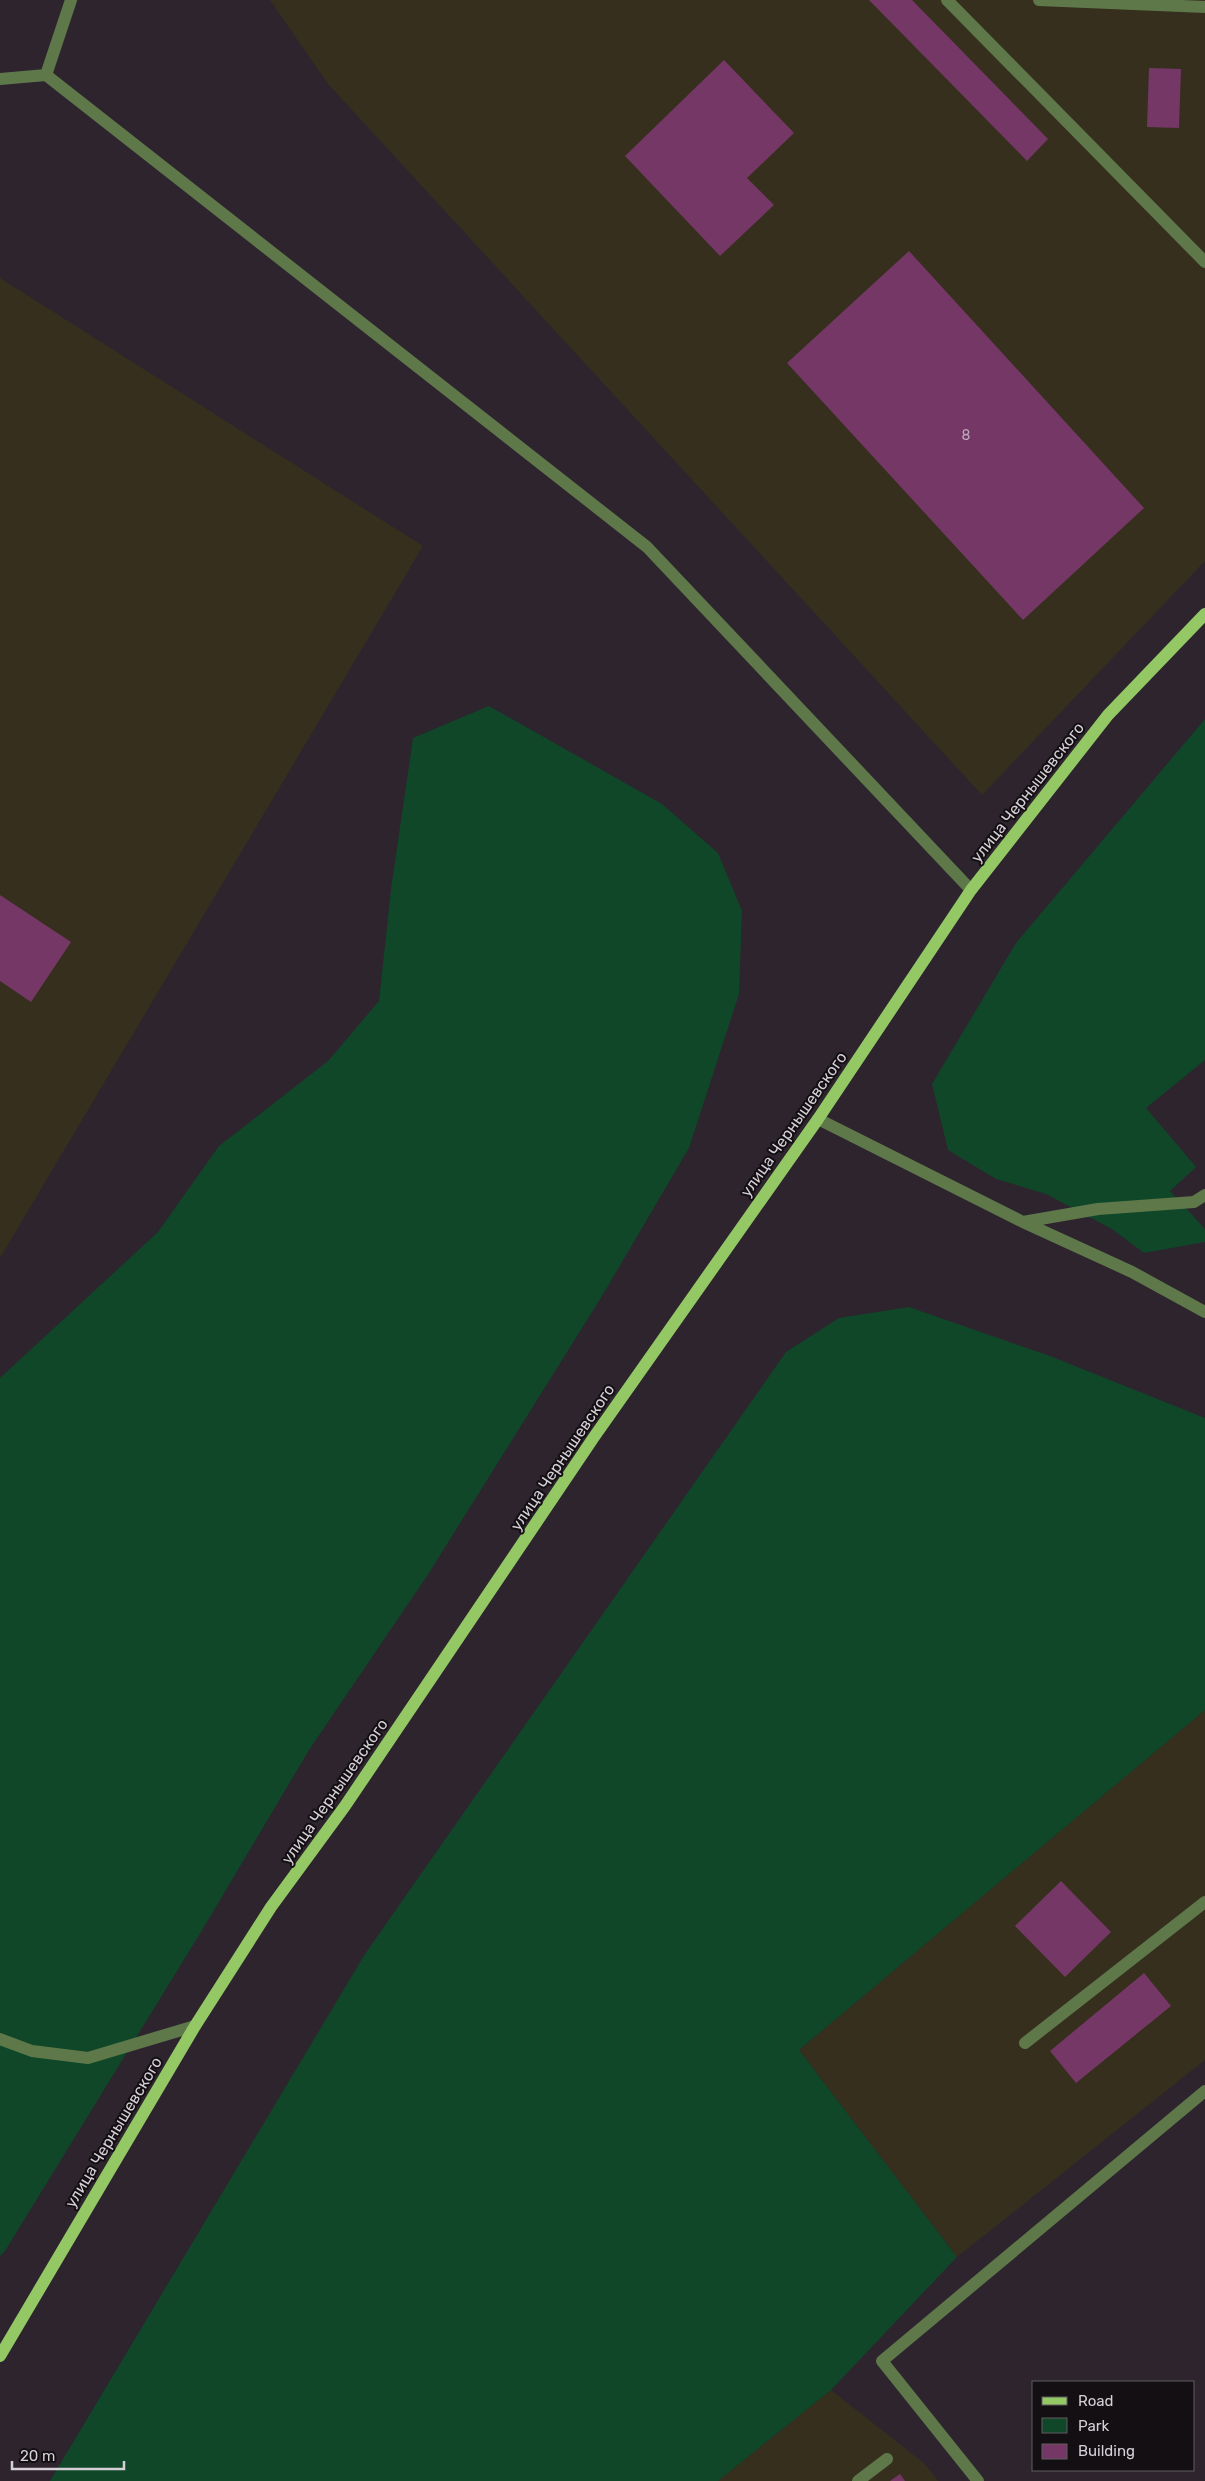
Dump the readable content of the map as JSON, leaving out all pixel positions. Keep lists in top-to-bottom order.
{
  "streets": {
    "main road": ["улица Чернышевского"]
  },
  "house_numbers": ["8"],
  "legend": ["Road", "Park", "Building"],
  "scale_bar": "20 m"
}
